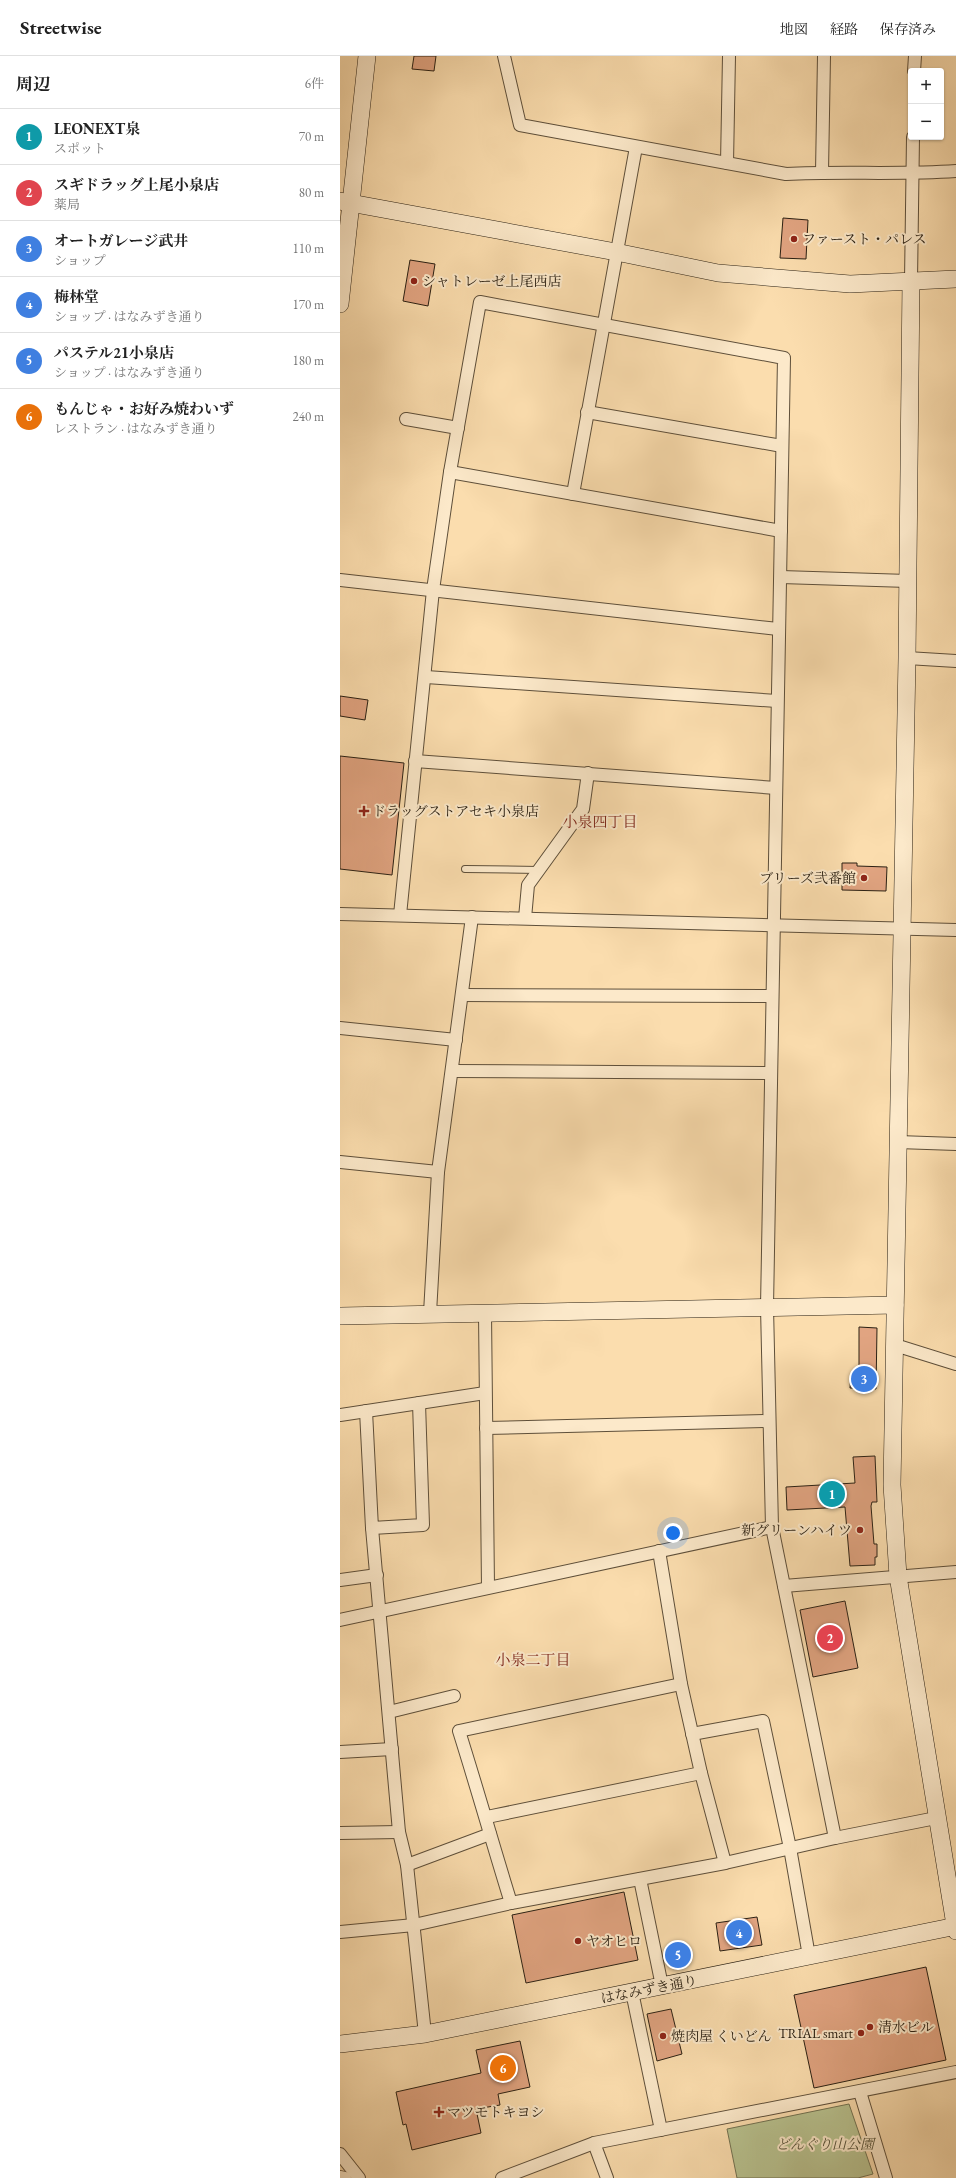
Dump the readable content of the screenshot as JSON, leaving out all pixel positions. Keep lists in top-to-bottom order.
{
  "streets": {
    "street": ["はなみずき通り"]
  },
  "districts": ["小泉四丁目", "小泉二丁目"],
  "parks": ["どんぐり山公園"],
  "places": {
    "other": [
      "ファースト・パレス",
      "シャトレーゼ上尾西店",
      "ブリーズ弐番館",
      "新グリーンハイツ",
      "ヤオヒロ",
      "清水ビル",
      "TRIAL smart",
      "焼肉屋 くいどん"
    ],
    "health": ["ドラッグストアセキ小泉店", "マツモトキヨシ"]
  },
  "page": {
    "header": "Streetwise",
    "nav": ["地図", "経路", "保存済み"],
    "heading": ["周辺", "6件"],
    "map_buttons": ["+", "−"],
    "list": [
      {
        "mark": "1",
        "name": "LEONEXT泉",
        "note": "スポット",
        "value": "70 m"
      },
      {
        "mark": "2",
        "name": "スギドラッグ上尾小泉店",
        "note": "薬局",
        "value": "80 m"
      },
      {
        "mark": "3",
        "name": "オートガレージ武井",
        "note": "ショップ",
        "value": "110 m"
      },
      {
        "mark": "4",
        "name": "梅林堂",
        "note": "ショップ · はなみずき通り",
        "value": "170 m"
      },
      {
        "mark": "5",
        "name": "パステル21小泉店",
        "note": "ショップ · はなみずき通り",
        "value": "180 m"
      },
      {
        "mark": "6",
        "name": "もんじゃ・お好み焼わいず",
        "note": "レストラン · はなみずき通り",
        "value": "240 m"
      }
    ],
    "pins": [
      "3",
      "1",
      "2",
      "4",
      "5",
      "6"
    ]
  }
}
